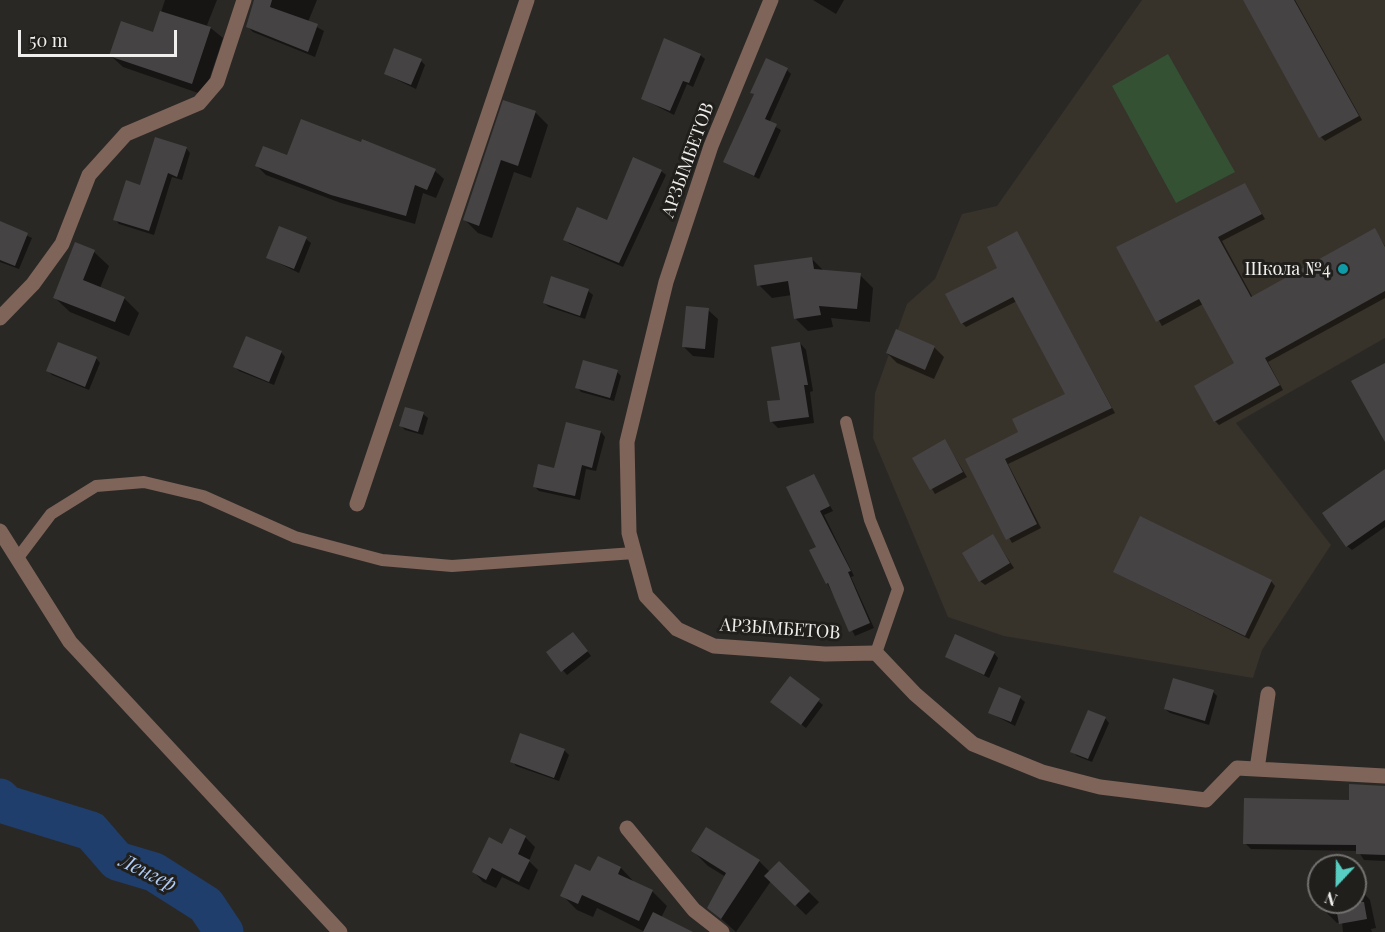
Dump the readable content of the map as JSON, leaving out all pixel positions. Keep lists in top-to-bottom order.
{
  "streets": {
    "street": ["АРЗЫМБЕТОВ"]
  },
  "water": ["Ленгер"],
  "places": ["Школа №4"],
  "scale_bar": "50 m",
  "north": "bottom"
}
